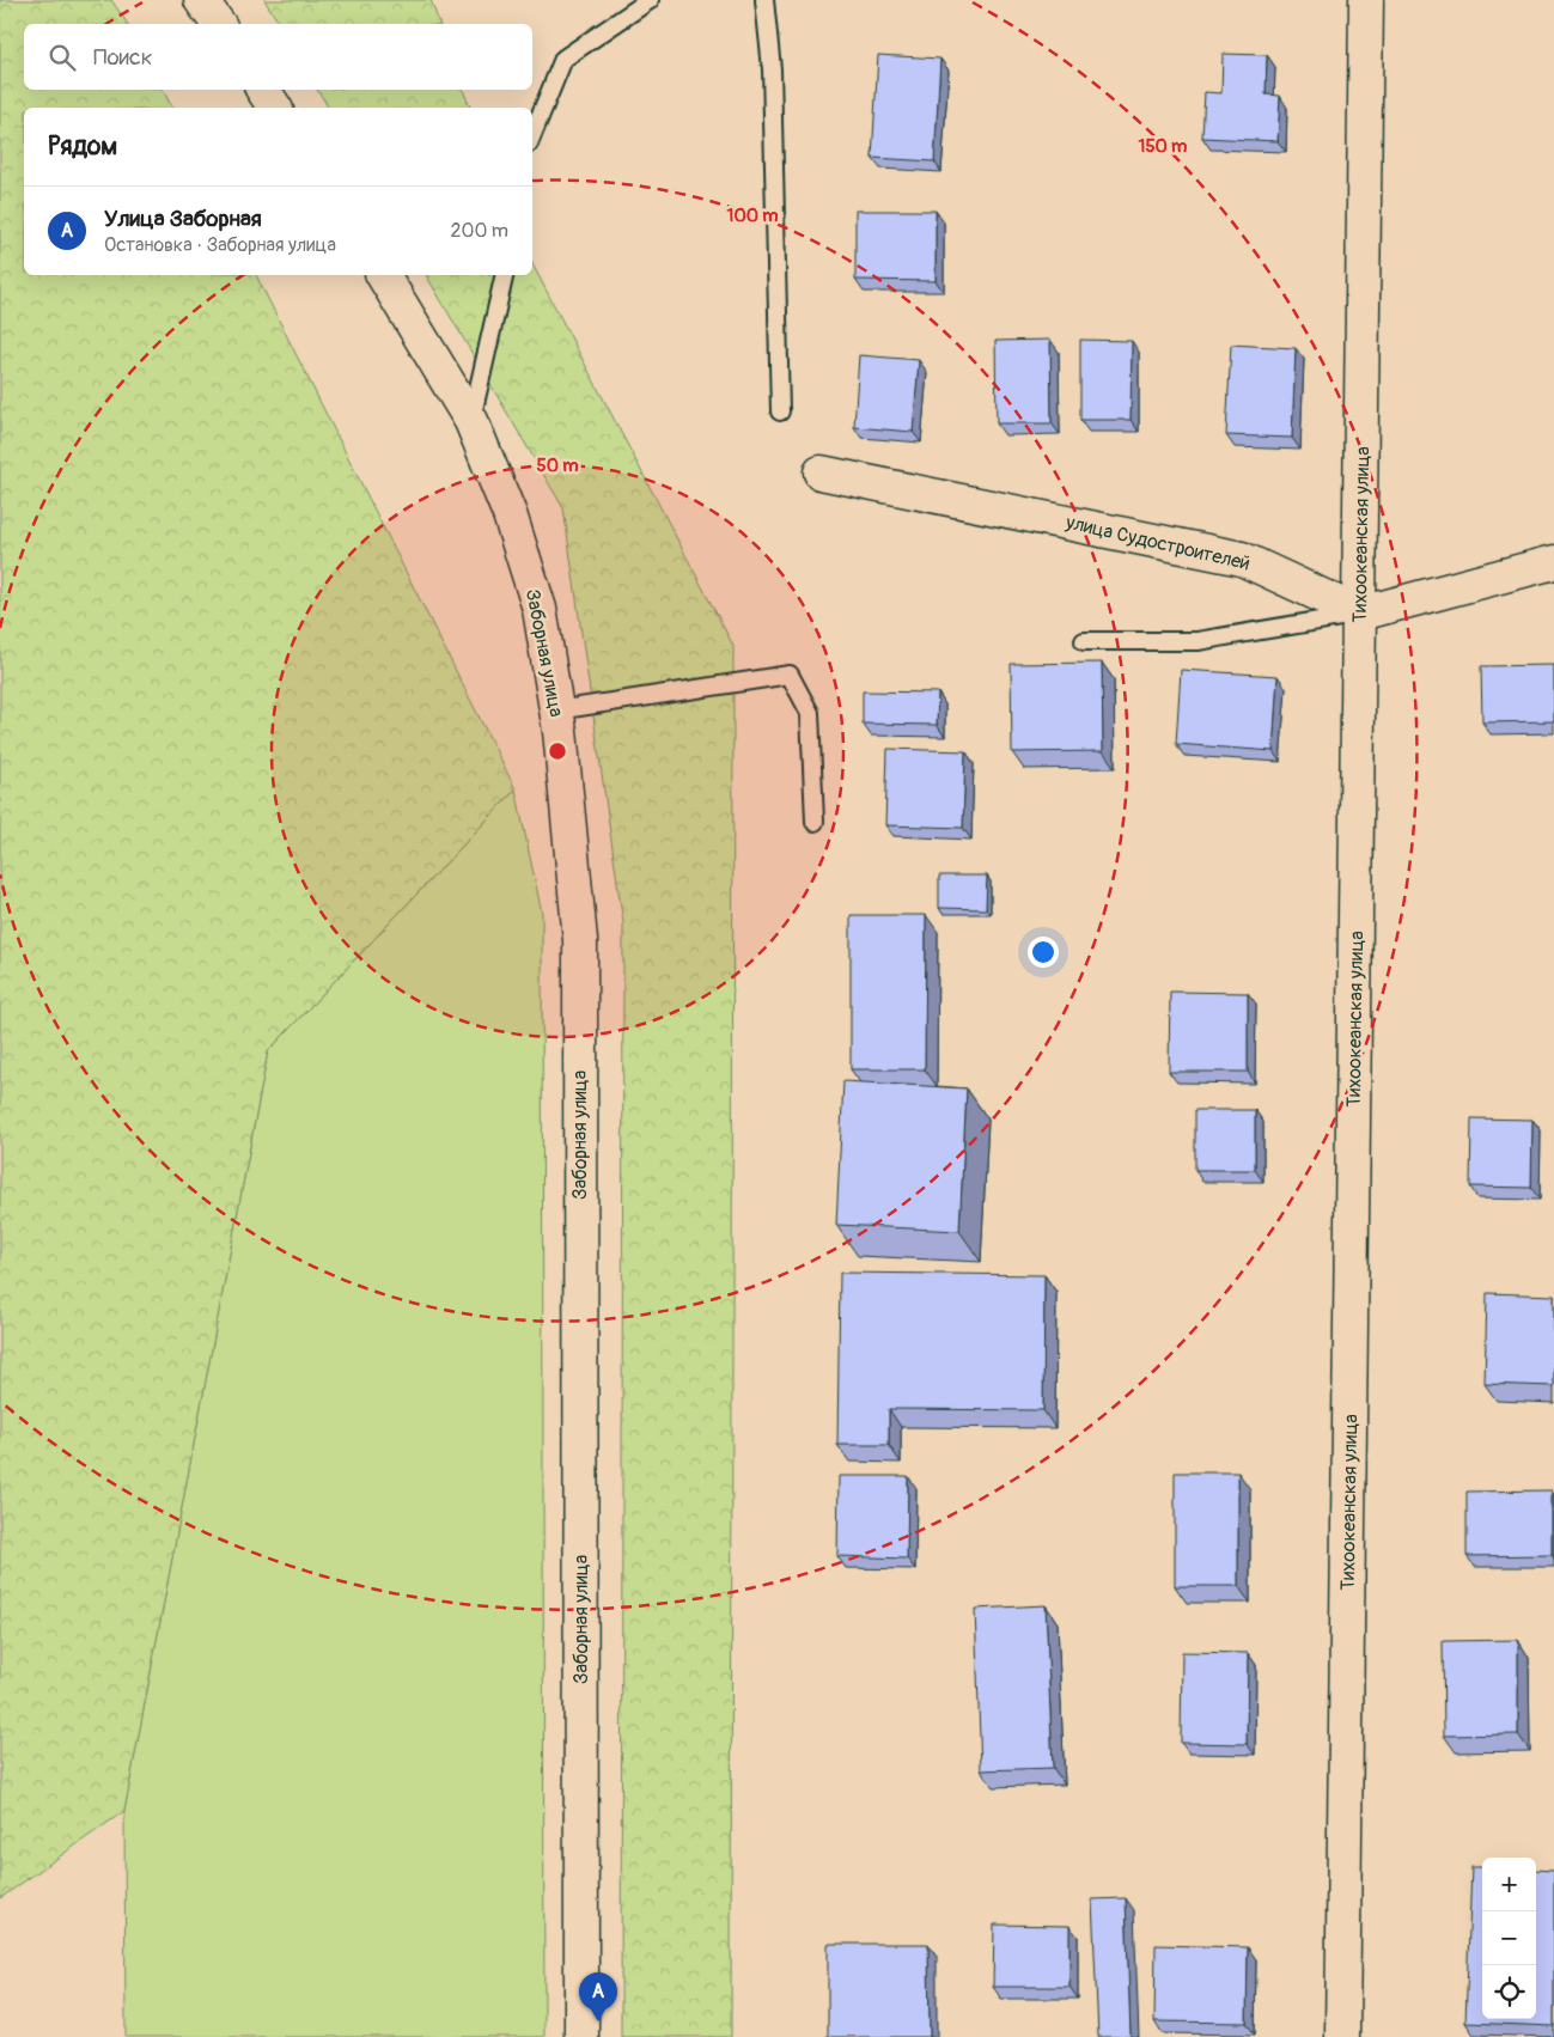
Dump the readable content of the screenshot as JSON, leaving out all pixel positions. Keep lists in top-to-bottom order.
{
  "streets": {
    "street": ["Тихоокеанская улица", "улица Судостроителей", "Заборная улица"]
  },
  "crossings": [
    ["Тихоокеанская улица", "улица Судостроителей"]
  ],
  "page": {
    "search": "Поиск",
    "heading": "Рядом",
    "list": [
      {
        "mark": "A",
        "name": "Улица Заборная",
        "note": "Остановка · Заборная улица",
        "value": "200 m"
      }
    ],
    "map_buttons": ["+", "−"],
    "pins": "A"
  },
  "rings": ["150 m", "100 m", "50 m"]
}
